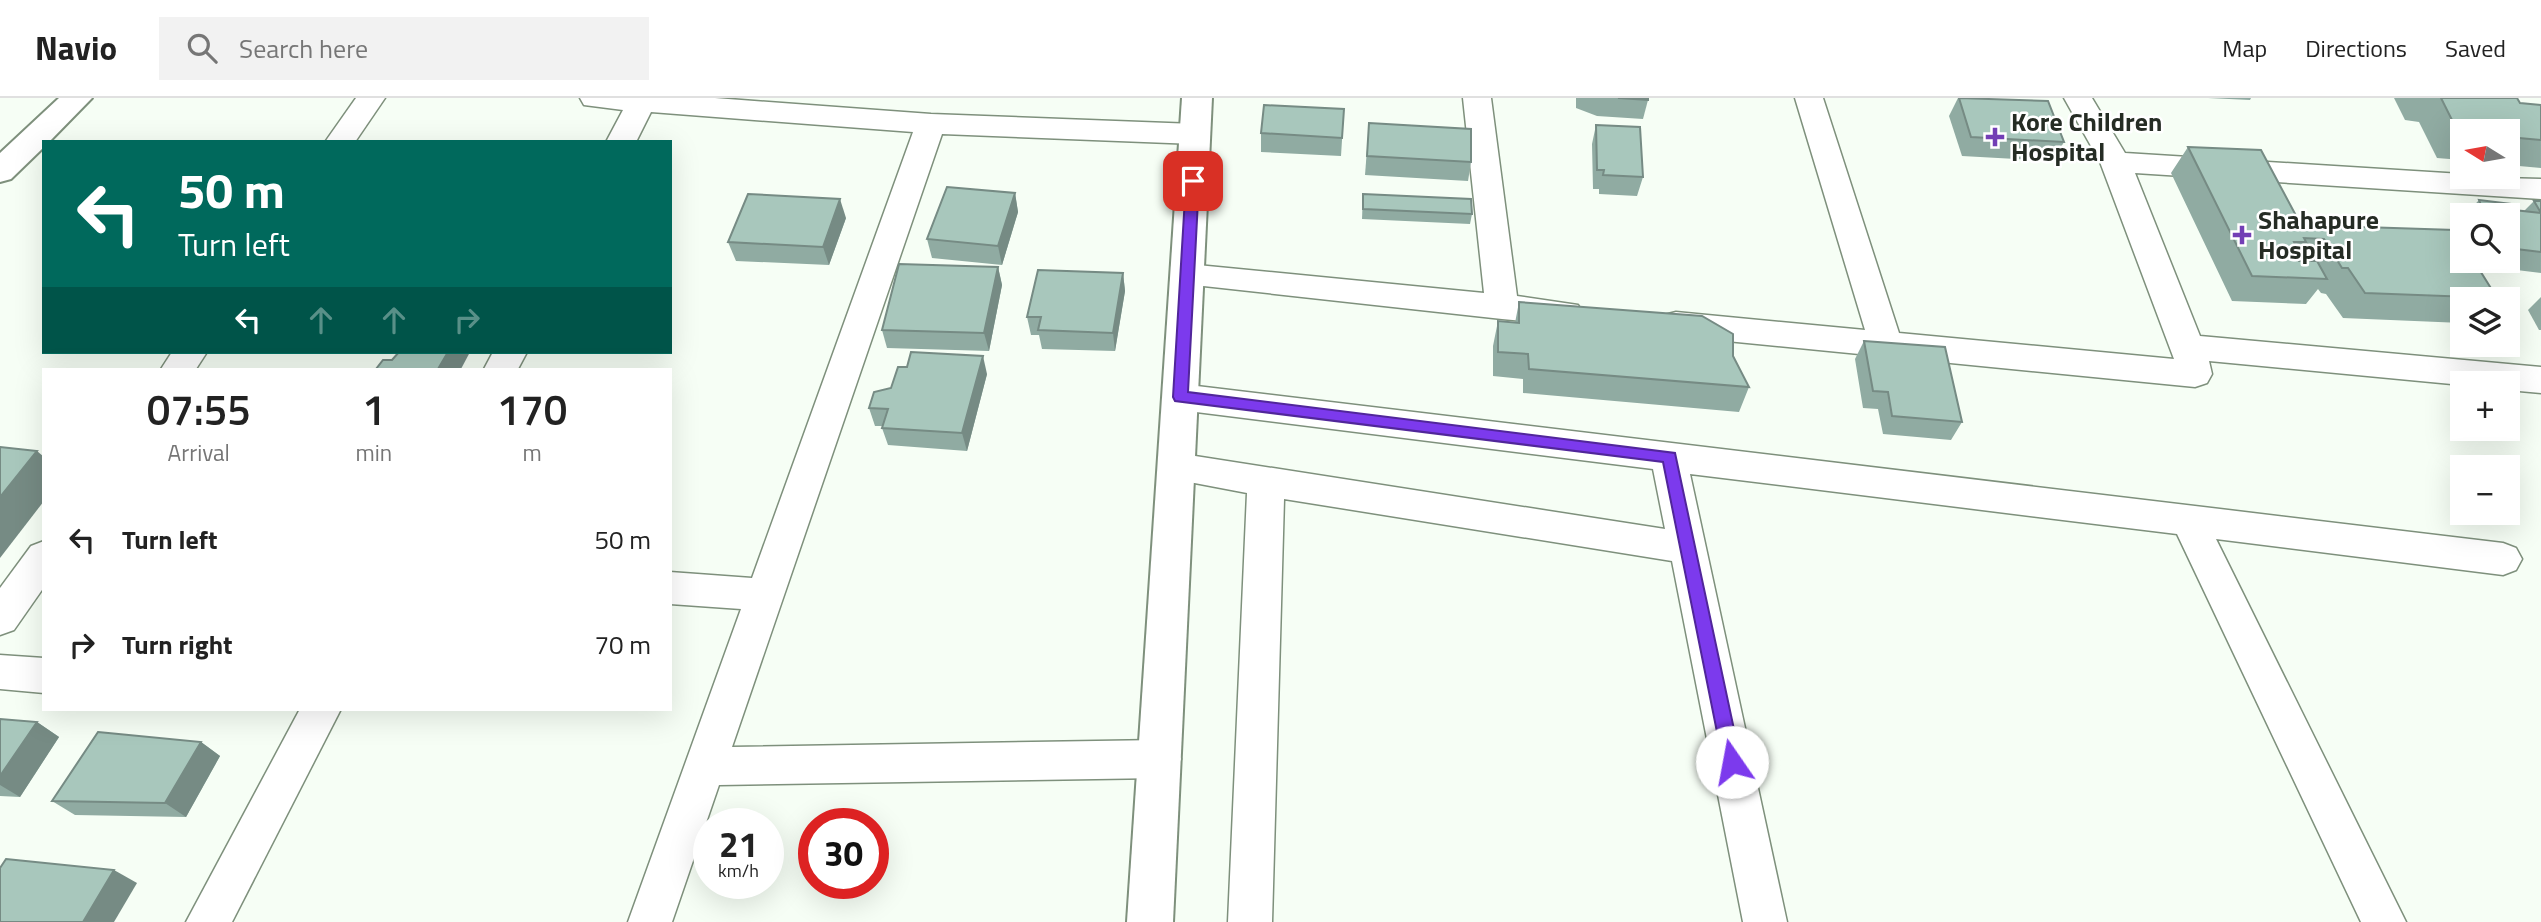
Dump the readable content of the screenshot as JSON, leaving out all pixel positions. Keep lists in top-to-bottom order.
{
  "places": {
    "health": ["Kore Children Hospital", "Shahapure Hospital"]
  },
  "north": "left",
  "page": {
    "header": "Navio",
    "search": "Search here",
    "nav": ["Map", "Directions", "Saved"],
    "map_buttons": ["+", "−"],
    "turn": ["50 m", "Turn left"],
    "eta": [
      "07:55",
      "Arrival",
      "1",
      "min",
      "170",
      "m"
    ],
    "list": [
      {
        "name": "Turn left",
        "value": "50 m"
      },
      {
        "name": "Turn right",
        "value": "70 m"
      }
    ],
    "speed": "21 km/h",
    "limit": "30"
  }
}
